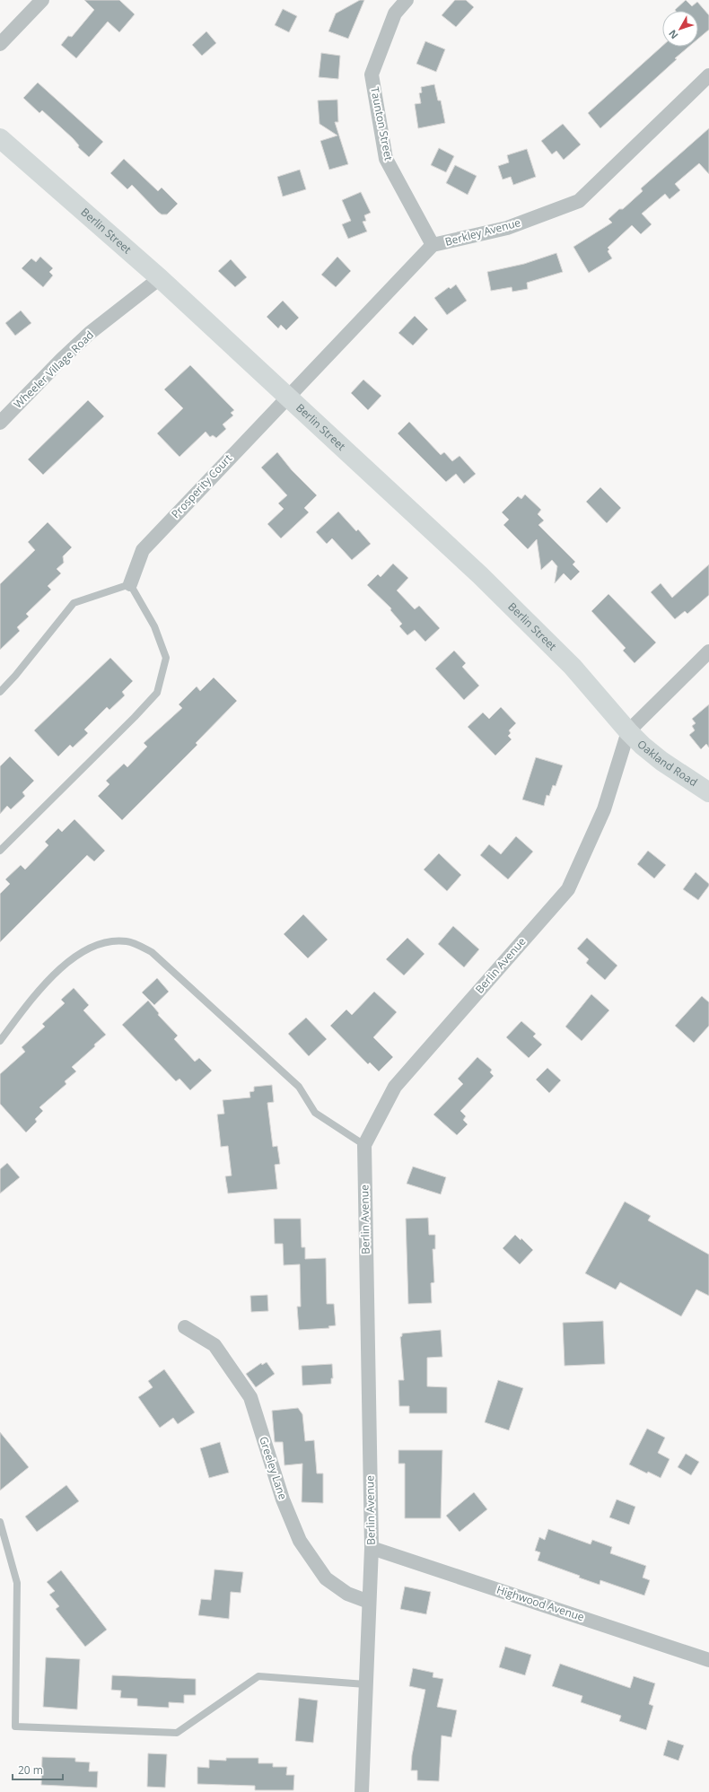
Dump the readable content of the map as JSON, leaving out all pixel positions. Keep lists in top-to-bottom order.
{
  "streets": {
    "main road": ["Berlin Street", "Oakland Road"],
    "street": [
      "Taunton Street",
      "Berkley Avenue",
      "Wheeler Village Road",
      "Prosperity Court",
      "Berlin Avenue",
      "Greeley Lane",
      "Highwood Avenue"
    ]
  },
  "crossings": [
    ["Taunton Street", "Berkley Avenue"],
    ["Berlin Street", "Berkley Avenue"],
    ["Berlin Street", "Wheeler Village Road"],
    ["Berlin Street", "Prosperity Court"],
    ["Berlin Street", "Oakland Road"],
    ["Berlin Street", "Berlin Avenue"],
    ["Berkley Avenue", "Prosperity Court"],
    ["Oakland Road", "Berlin Avenue"],
    ["Berlin Avenue", "Greeley Lane"],
    ["Berlin Avenue", "Highwood Avenue"]
  ],
  "scale_bar": "20 m",
  "north": "bottom left"
}
